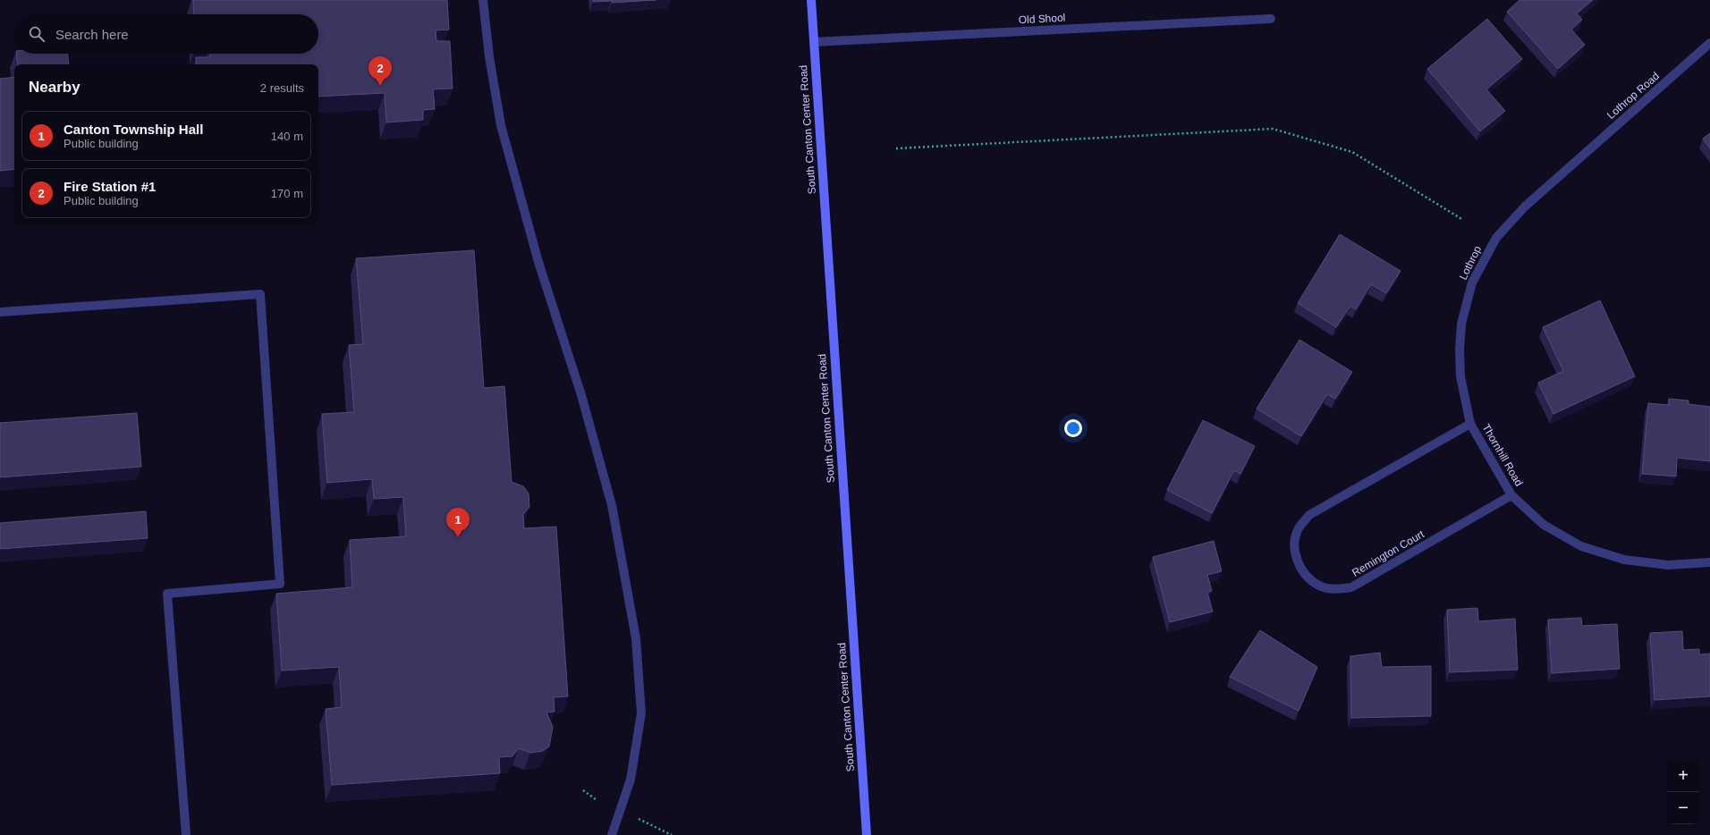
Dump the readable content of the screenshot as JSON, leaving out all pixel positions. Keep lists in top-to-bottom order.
{
  "streets": {
    "main road": ["South Canton Center Road"],
    "street": [
      "Old Shool",
      "Lothrop Road",
      "Lothrop",
      "Thornhill Road",
      "Remington Court"
    ]
  },
  "crossings": [
    ["Old Shool", "South Canton Center Road"],
    ["Lothrop Road", "Lothrop"],
    ["Lothrop", "Thornhill Road"],
    ["Lothrop", "Remington Court"],
    ["Thornhill Road", "Remington Court"]
  ],
  "page": {
    "search": "Search here",
    "pins": ["2", "1"],
    "heading": ["Nearby", "2 results"],
    "list": [
      {
        "mark": "1",
        "name": "Canton Township Hall",
        "note": "Public building",
        "value": "140 m"
      },
      {
        "mark": "2",
        "name": "Fire Station #1",
        "note": "Public building",
        "value": "170 m"
      }
    ],
    "map_buttons": ["+", "−"]
  }
}
